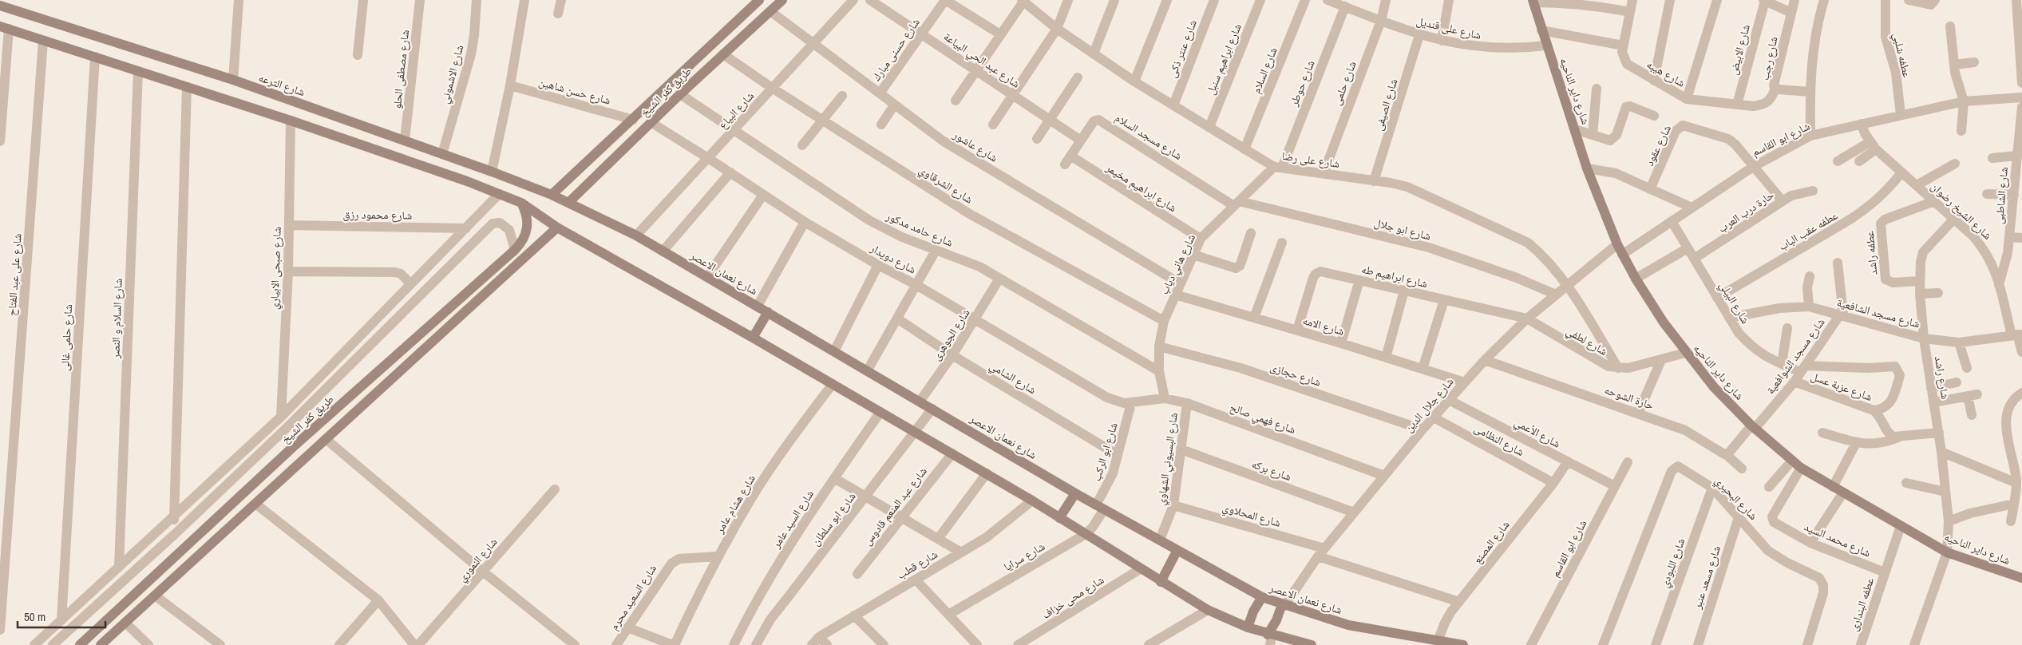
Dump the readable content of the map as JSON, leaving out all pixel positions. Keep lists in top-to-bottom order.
{
  "streets": {
    "main road": [
      "شارع الترعه",
      "شارع داير الناحيه",
      "طريق كفر الشيخ",
      "شارع نعمان الاعصر"
    ],
    "street": [
      "شارع على قنديل",
      "شارع عنتر ذكى",
      "شارع حسنى مبارك",
      "شارع الابيض",
      "عطفه شلبي",
      "شارع رجب",
      "شارع ابراهيم سنبل",
      "شارع عبد الحي البياعة",
      "شارع مصطفى الحلو",
      "شارع السلام",
      "شارع هيبه",
      "شارع الاشموني",
      "شارع حوطر",
      "شارع حلمى",
      "شارع حسن شاهين",
      "شارع الصيفى",
      "شارع البياع",
      "شارع مسجد السلام",
      "شارع ابو القاسم",
      "شارع عقود",
      "شارع عاشور",
      "شارع على رضا",
      "شارع الشرقاوي",
      "شارع ابراهيم مخيمر",
      "شارع الشاطبى",
      "شارع الشيخ رضوان",
      "حارة درب العرب",
      "شارع محمود رزق",
      "شارع حامد مدكور",
      "شارع ابو جلال",
      "عطفه عقب الباب",
      "عطفه راشد",
      "شارع دويدار",
      "شارع هاني دياب",
      "شارع صبحى الابياري",
      "شارع على عبد الفتاح",
      "شارع ابراهيم طه",
      "شارع البيلي",
      "شارع مسجد الشافعية",
      "شارع السلام و النصر",
      "شارع الامه",
      "شارع الجوهرى",
      "شارع حلمى غالى",
      "شارع لطفي",
      "شارع مسجد الشوافعية",
      "شارع حجازى",
      "شارع الشامي",
      "شارع راشد",
      "شارع عزبة عسل",
      "حارة الشوحه",
      "شارع جلال الدين",
      "شارع فهمي صالح",
      "شارع الأعمي",
      "شارع النظامى",
      "شارع ابو الركب",
      "شارع البسيوني الشهاوي",
      "شارع بركه",
      "شارع البحيري",
      "شارع هشام عامر",
      "شارع عبد المنعم قادوس",
      "شارع المحلاوي",
      "شارع السيد عامر",
      "شارع ابو سلطان",
      "شارع محمد السيد",
      "شارع المصنع",
      "شارع سرايا",
      "شارع النموري",
      "شارع اللبودي",
      "شارع قطب",
      "شارع مسعد عنبر",
      "شارع السعيد محرم",
      "شارع محى خزاف",
      "عطفه البندارى"
    ]
  },
  "crossings": [
    ["شارع على قنديل", "شارع حوطر"],
    ["شارع على قنديل", "شارع حلمى"],
    ["شارع على قنديل", "شارع داير الناحيه"],
    ["شارع على قنديل", "شارع الصيفى"],
    ["شارع عنتر ذكى", "شارع على رضا"],
    ["شارع حسنى مبارك", "شارع عبد الحي البياعة"],
    ["شارع حسنى مبارك", "شارع عاشور"],
    ["شارع الابيض", "شارع هيبه"],
    ["عطفه شلبي", "شارع ابو القاسم"],
    ["شارع رجب", "شارع هيبه"],
    ["شارع ابراهيم سنبل", "شارع على رضا"],
    ["شارع عبد الحي البياعة", "شارع مسجد السلام"],
    ["شارع مصطفى الحلو", "شارع الترعه"],
    ["شارع السلام", "شارع على رضا"],
    ["شارع الاشموني", "شارع الترعه"],
    ["شارع حوطر", "شارع على رضا"],
    ["شارع حوطر", "شارع هاني دياب"],
    ["شارع حلمى", "شارع على رضا"],
    ["شارع الترعه", "طريق كفر الشيخ"],
    ["شارع الترعه", "شارع نعمان الاعصر"],
    ["شارع حسن شاهين", "طريق كفر الشيخ"],
    ["شارع داير الناحيه", "شارع ابو القاسم"],
    ["شارع داير الناحيه", "شارع لطفي"],
    ["شارع داير الناحيه", "شارع مسجد الشوافعية"],
    ["شارع داير الناحيه", "شارع راشد"],
    ["شارع داير الناحيه", "شارع جلال الدين"],
    ["شارع داير الناحيه", "شارع محمد السيد"],
    ["شارع داير الناحيه", "عطفه البندارى"],
    ["طريق كفر الشيخ", "شارع عاشور"],
    ["طريق كفر الشيخ", "شارع الشرقاوي"],
    ["طريق كفر الشيخ", "شارع حامد مدكور"],
    ["طريق كفر الشيخ", "شارع دويدار"],
    ["طريق كفر الشيخ", "شارع نعمان الاعصر"],
    ["شارع الصيفى", "شارع على رضا"],
    ["شارع البياع", "شارع عاشور"],
    ["شارع البياع", "شارع الشرقاوي"],
    ["شارع البياع", "شارع حامد مدكور"],
    ["شارع البياع", "شارع دويدار"],
    ["شارع البياع", "شارع نعمان الاعصر"],
    ["شارع مسجد السلام", "شارع ابراهيم مخيمر"],
    ["شارع مسجد السلام", "شارع ابو جلال"],
    ["شارع مسجد السلام", "شارع هاني دياب"],
    ["شارع ابو القاسم", "شارع عقود"],
    ["شارع ابو القاسم", "شارع الشيخ رضوان"],
    ["شارع ابو القاسم", "شارع البيلي"],
    ["شارع ابو القاسم", "شارع الأعمي"],
    ["شارع عاشور", "شارع هاني دياب"],
    ["شارع على رضا", "شارع هاني دياب"],
    ["شارع على رضا", "شارع لطفي"],
    ["شارع على رضا", "شارع جلال الدين"],
    ["شارع الشرقاوي", "شارع هاني دياب"],
    ["شارع ابراهيم مخيمر", "شارع هاني دياب"],
    ["شارع الشاطبى", "شارع الشيخ رضوان"],
    ["شارع الشيخ رضوان", "عطفه عقب الباب"],
    ["شارع الشيخ رضوان", "عطفه راشد"],
    ["شارع الشيخ رضوان", "شارع مسجد الشافعية"],
    ["شارع الشيخ رضوان", "شارع راشد"],
    ["حارة درب العرب", "شارع البيلي"],
    ["شارع محمود رزق", "شارع صبحى الابياري"],
    ["شارع حامد مدكور", "شارع هاني دياب"],
    ["شارع حامد مدكور", "شارع الجوهرى"],
    ["شارع ابو جلال", "شارع هاني دياب"],
    ["شارع ابو جلال", "شارع جلال الدين"],
    ["عطفه عقب الباب", "شارع البيلي"],
    ["عطفه راشد", "شارع راشد"],
    ["شارع دويدار", "شارع الجوهرى"],
    ["شارع دويدار", "شارع فهمي صالح"],
    ["شارع دويدار", "شارع ابو الركب"],
    ["شارع هاني دياب", "شارع الامه"],
    ["شارع هاني دياب", "شارع حجازى"],
    ["شارع هاني دياب", "شارع فهمي صالح"],
    ["شارع نعمان الاعصر", "شارع الجوهرى"],
    ["شارع نعمان الاعصر", "شارع جلال الدين"],
    ["شارع نعمان الاعصر", "شارع ابو الركب"],
    ["شارع نعمان الاعصر", "شارع البسيوني الشهاوي"],
    ["شارع نعمان الاعصر", "شارع ابو سلطان"],
    ["شارع نعمان الاعصر", "شارع المصنع"],
    ["شارع نعمان الاعصر", "شارع سرايا"],
    ["شارع ابراهيم طه", "شارع الامه"],
    ["شارع ابراهيم طه", "شارع لطفي"],
    ["شارع ابراهيم طه", "شارع جلال الدين"],
    ["شارع البيلي", "شارع مسجد الشافعية"],
    ["شارع البيلي", "شارع مسجد الشوافعية"],
    ["شارع مسجد الشافعية", "شارع مسجد الشوافعية"],
    ["شارع مسجد الشافعية", "شارع راشد"],
    ["شارع الامه", "شارع جلال الدين"],
    ["شارع الجوهرى", "شارع الشامي"],
    ["شارع لطفي", "شارع جلال الدين"],
    ["شارع مسجد الشوافعية", "شارع عزبة عسل"],
    ["شارع حجازى", "شارع جلال الدين"],
    ["شارع الشامي", "شارع ابو الركب"],
    ["حارة الشوحه", "شارع جلال الدين"],
    ["شارع جلال الدين", "شارع فهمي صالح"],
    ["شارع جلال الدين", "شارع الأعمي"],
    ["شارع جلال الدين", "شارع النظامى"],
    ["شارع جلال الدين", "شارع بركه"],
    ["شارع جلال الدين", "شارع المحلاوي"],
    ["شارع فهمي صالح", "شارع ابو الركب"],
    ["شارع فهمي صالح", "شارع البسيوني الشهاوي"],
    ["شارع الأعمي", "شارع المصنع"],
    ["شارع النظامى", "شارع المصنع"],
    ["شارع ابو الركب", "شارع سرايا"],
    ["شارع البسيوني الشهاوي", "شارع بركه"],
    ["شارع البسيوني الشهاوي", "شارع المحلاوي"],
    ["شارع البحيري", "شارع اللبودي"],
    ["شارع البحيري", "شارع مسعد عنبر"],
    ["شارع هشام عامر", "شارع السعيد محرم"],
    ["شارع محمد السيد", "عطفه البندارى"]
  ],
  "scale_bar": "50 m"
}
